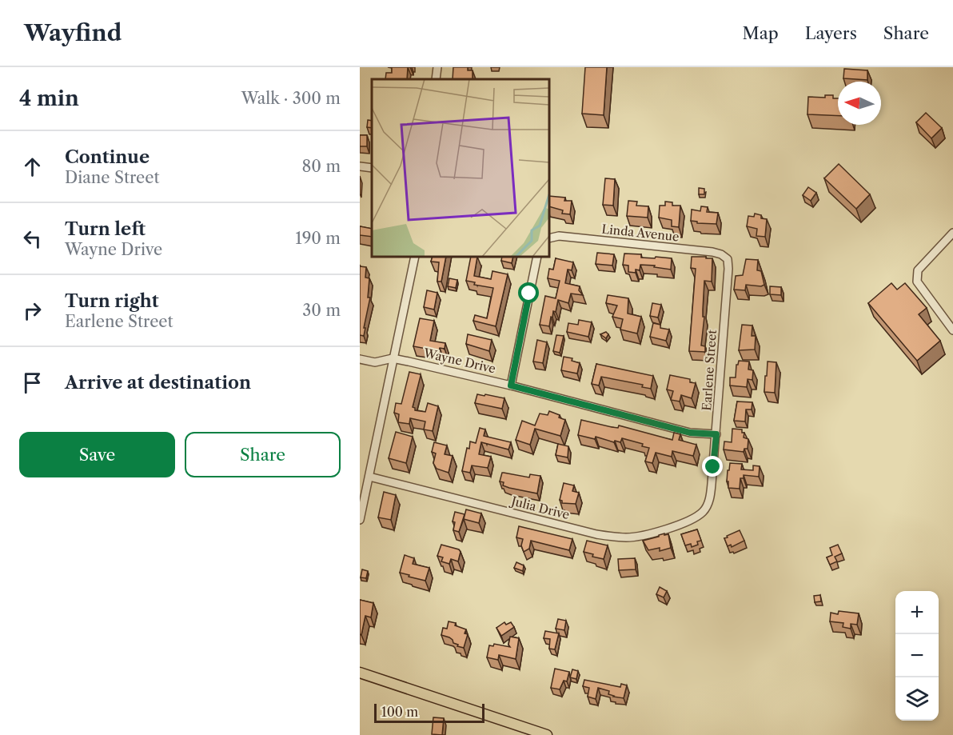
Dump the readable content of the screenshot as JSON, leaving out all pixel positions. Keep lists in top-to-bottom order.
{
  "streets": {
    "street": [
      "Linda Avenue",
      "Wayne Drive",
      "Earlene Street",
      "Julia Drive"
    ]
  },
  "crossings": [
    ["Linda Avenue", "Earlene Street"],
    ["Wayne Drive", "Earlene Street"],
    ["Earlene Street", "Julia Drive"]
  ],
  "scale_bar": "100 m",
  "north": "left",
  "page": {
    "header": "Wayfind",
    "nav": ["Map", "Layers", "Share"],
    "heading": ["4 min", "Walk · 300 m"],
    "list": [
      ["Continue", "Diane Street", "80 m"],
      ["Turn left", "Wayne Drive", "190 m"],
      ["Turn right", "Earlene Street", "30 m"],
      "Arrive at destination"
    ],
    "buttons": ["Save", "Share"],
    "map_buttons": ["+", "−"],
    "scale": "100 m"
  }
}
